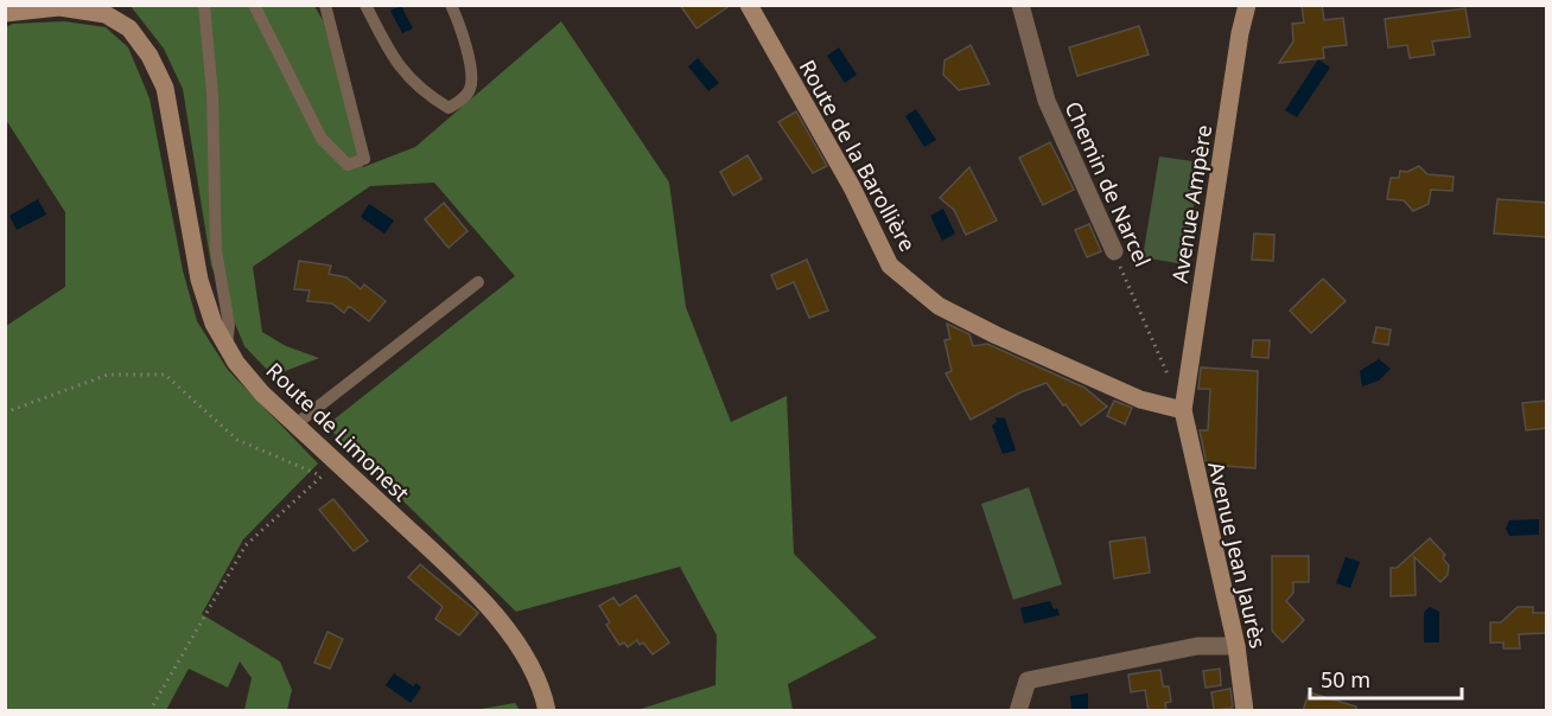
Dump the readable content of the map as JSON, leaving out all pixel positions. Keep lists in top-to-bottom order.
{
  "streets": {
    "street": [
      "Route de la Barollière",
      "Chemin de Narcel",
      "Avenue Ampère",
      "Route de Limonest",
      "Avenue Jean Jaurès"
    ]
  },
  "crossings": [
    ["Route de la Barollière", "Chemin de Narcel"],
    ["Route de la Barollière", "Avenue Ampère"],
    ["Route de la Barollière", "Avenue Jean Jaurès"],
    ["Chemin de Narcel", "Avenue Ampère"],
    ["Chemin de Narcel", "Avenue Jean Jaurès"],
    ["Avenue Ampère", "Avenue Jean Jaurès"]
  ],
  "scale_bar": "50 m"
}
